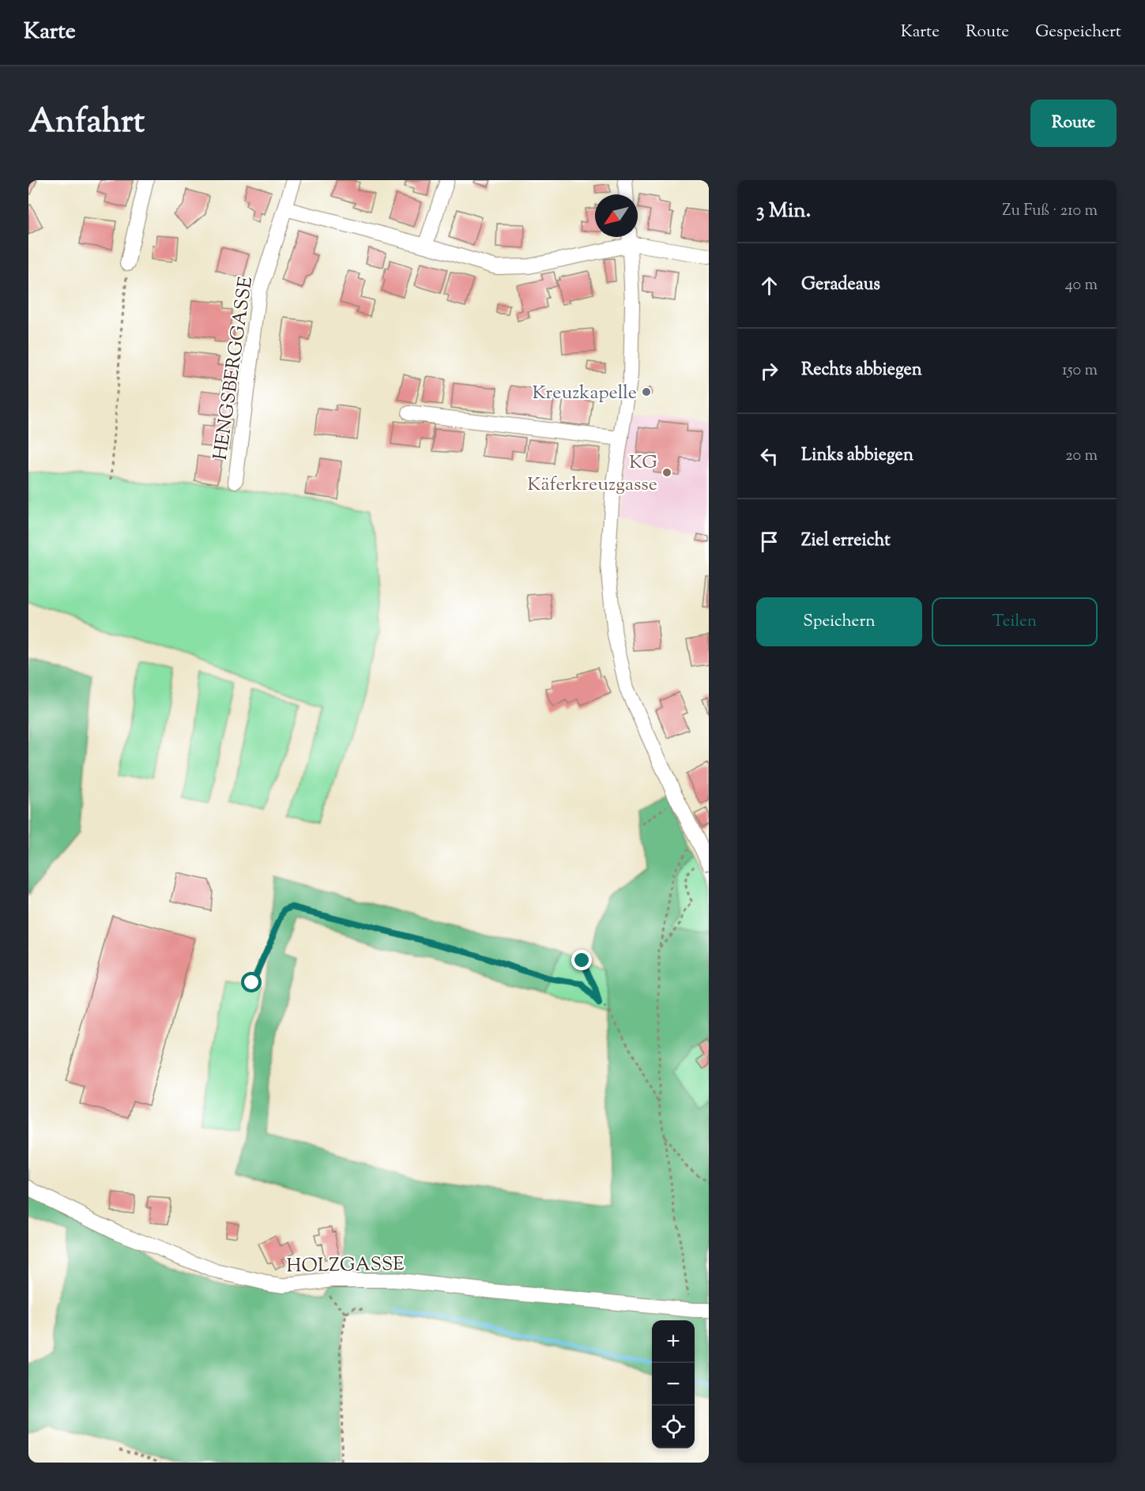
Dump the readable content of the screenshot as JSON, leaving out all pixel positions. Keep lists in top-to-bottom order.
{
  "streets": {
    "street": ["HENGSBERGGASSE", "HOLZGASSE"]
  },
  "places": ["Kreuzkapelle", "KG Käferkreuzgasse"],
  "north": "bottom left",
  "page": {
    "header": "Karte",
    "nav": ["Karte", "Route", "Gespeichert"],
    "title": "Anfahrt",
    "buttons": [
      "Route",
      ["Speichern", "Teilen"]
    ],
    "heading": ["3 Min.", "Zu Fuß · 210 m"],
    "list": [
      ["Geradeaus", "40 m"],
      ["Rechts abbiegen", "150 m"],
      ["Links abbiegen", "20 m"],
      "Ziel erreicht"
    ],
    "map_buttons": ["+", "−"]
  }
}
